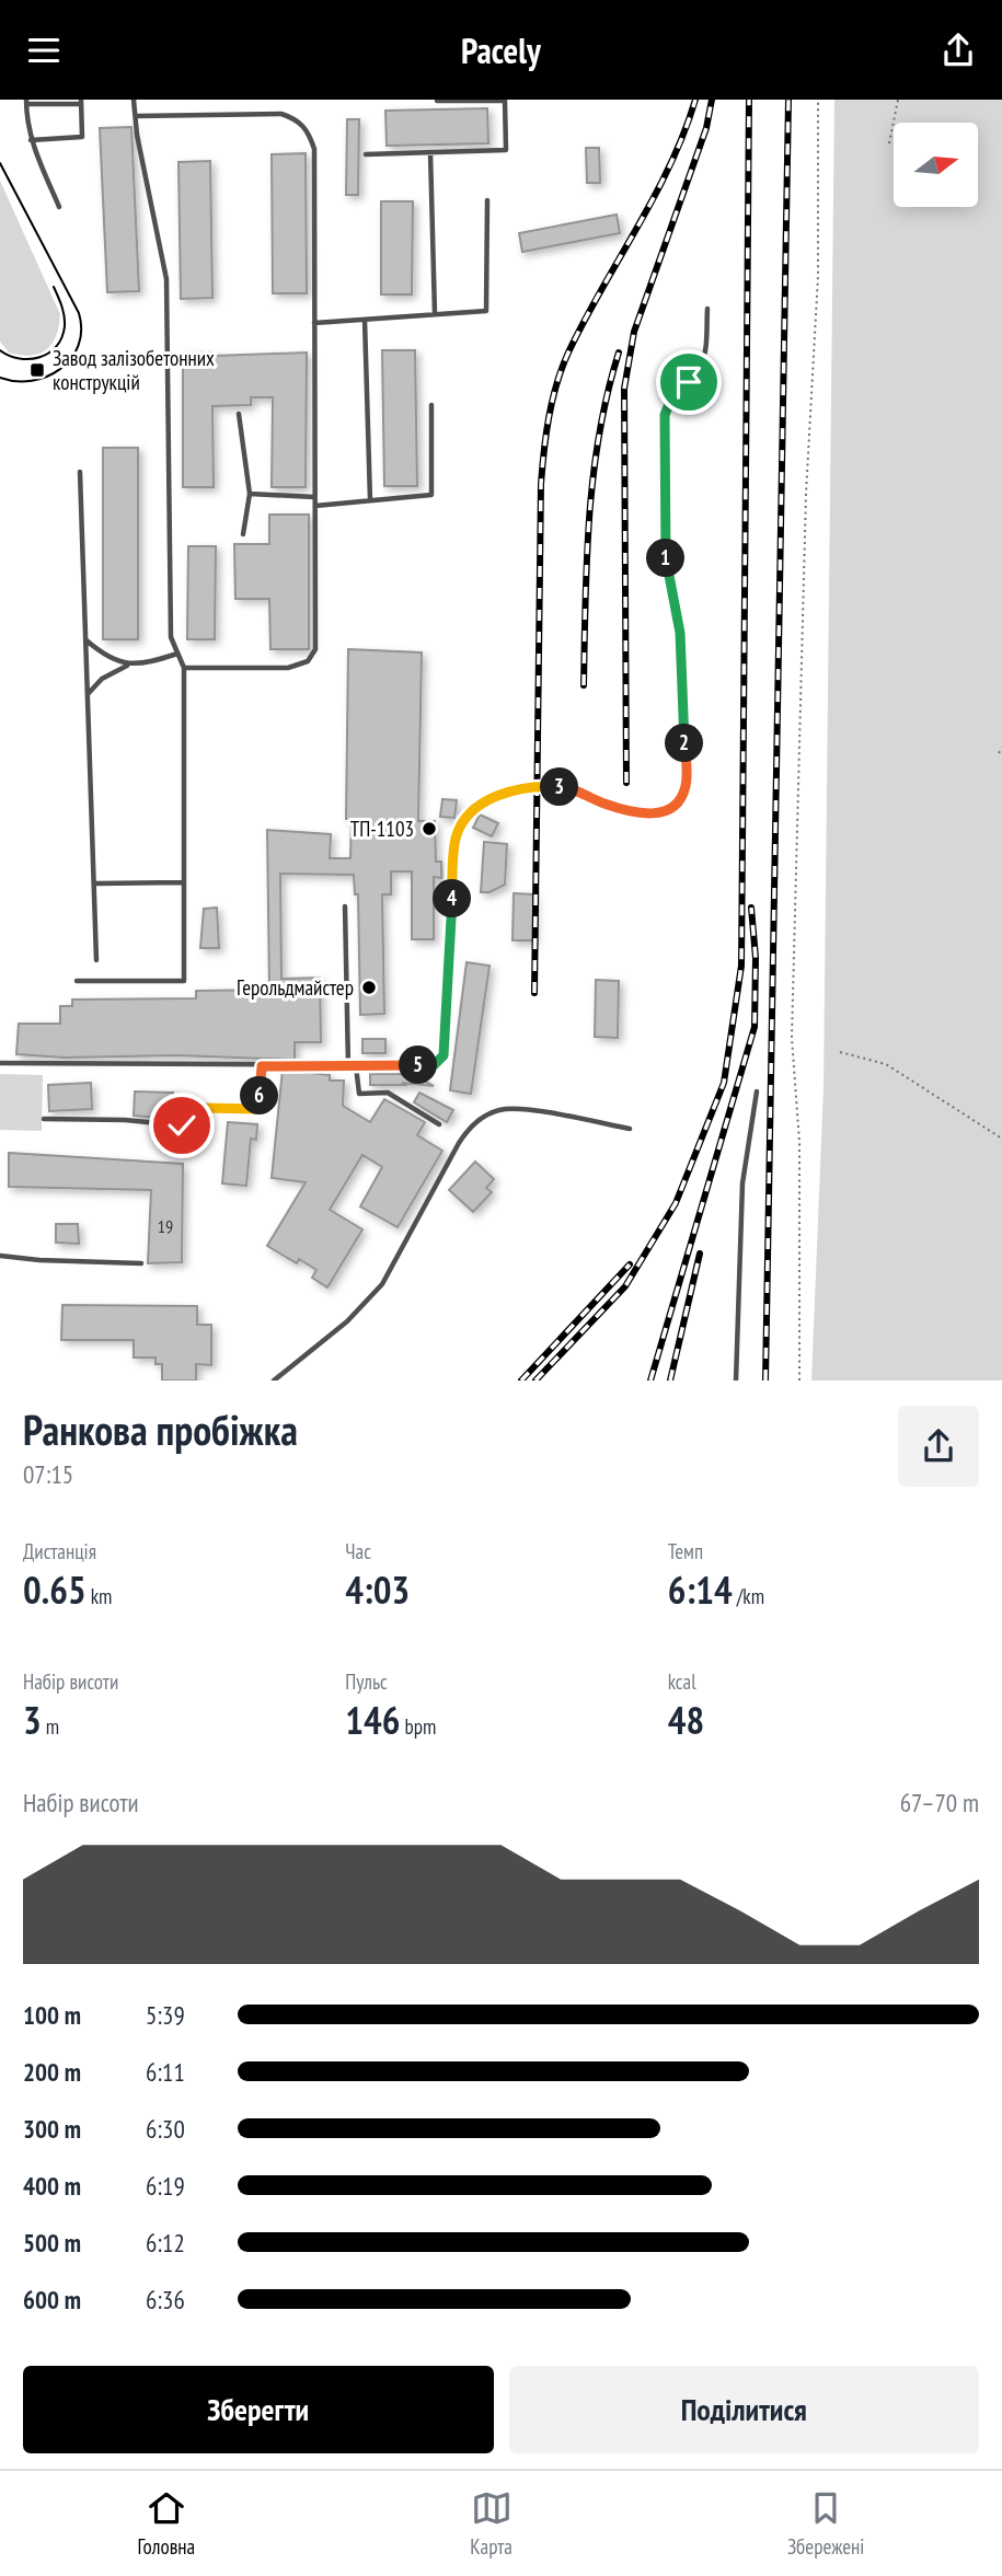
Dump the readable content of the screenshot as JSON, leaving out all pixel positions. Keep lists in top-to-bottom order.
{
  "places": {
    "transit": ["Завод залізобетонних конструкцій"],
    "other": ["ТП-1103", "Герольдмайстер"]
  },
  "house_numbers": ["19"],
  "north": "right",
  "page": {
    "header": "Pacely",
    "pins": [
      "1",
      "2",
      "3",
      "4",
      "5",
      "6"
    ],
    "heading": ["Ранкова пробіжка", "07:15"],
    "stats": [
      ["Дистанція", "0.65 km"],
      ["Час", "4:03"],
      ["Темп", "6:14 /km"],
      ["Набір висоти", "3 m"],
      ["Пульс", "146 bpm"],
      ["kcal", "48"]
    ],
    "chart": ["Набір висоти", "67–70 m"],
    "list": [
      {
        "name": "100 m",
        "note": "5:39"
      },
      {
        "name": "200 m",
        "note": "6:11"
      },
      {
        "name": "300 m",
        "note": "6:30"
      },
      {
        "name": "400 m",
        "note": "6:19"
      },
      {
        "name": "500 m",
        "note": "6:12"
      },
      {
        "name": "600 m",
        "note": "6:36"
      }
    ],
    "buttons": ["Зберегти", "Поділитися"],
    "tabs": ["Головна", "Карта", "Збережені"]
  }
}
